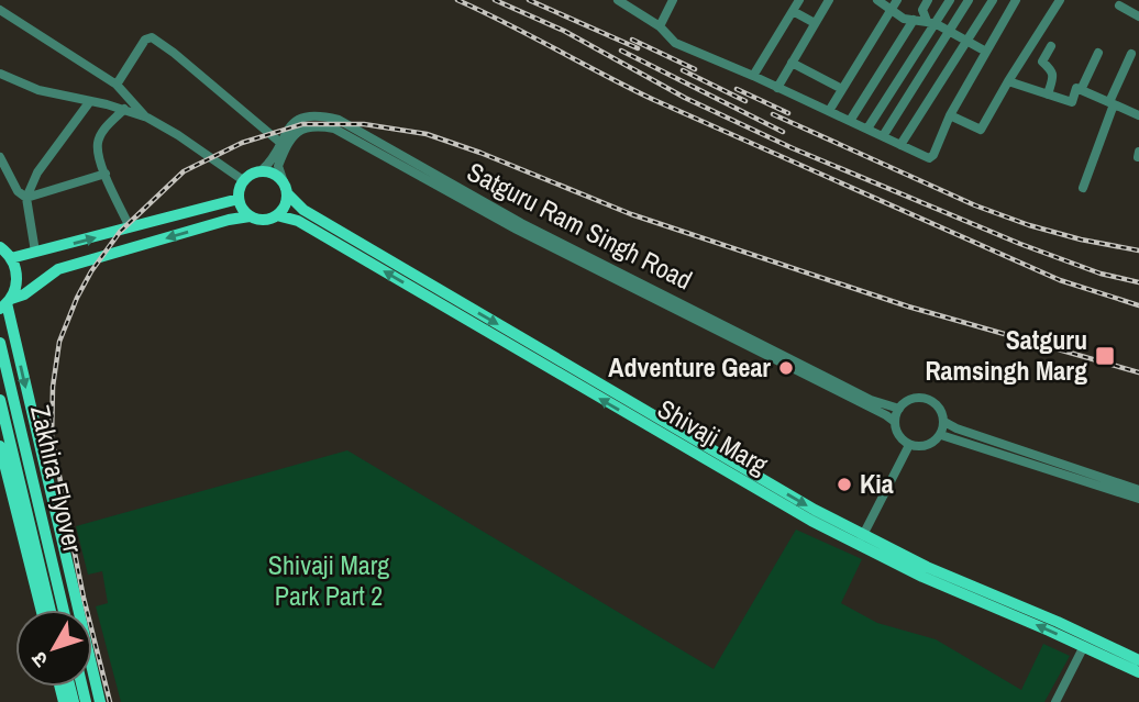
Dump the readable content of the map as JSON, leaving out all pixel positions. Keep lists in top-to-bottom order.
{
  "streets": {
    "main road": ["Shivaji Marg", "Zakhira Flyover"],
    "street": ["Satguru Ram Singh Road"]
  },
  "crossings": [
    ["Satguru Ram Singh Road", "Shivaji Marg"]
  ],
  "parks": ["Shivaji Marg Park Part 2"],
  "places": {
    "transit": ["Satguru Ramsingh Marg"],
    "other": ["Adventure Gear", "Kia"]
  },
  "north": "bottom left"
}
